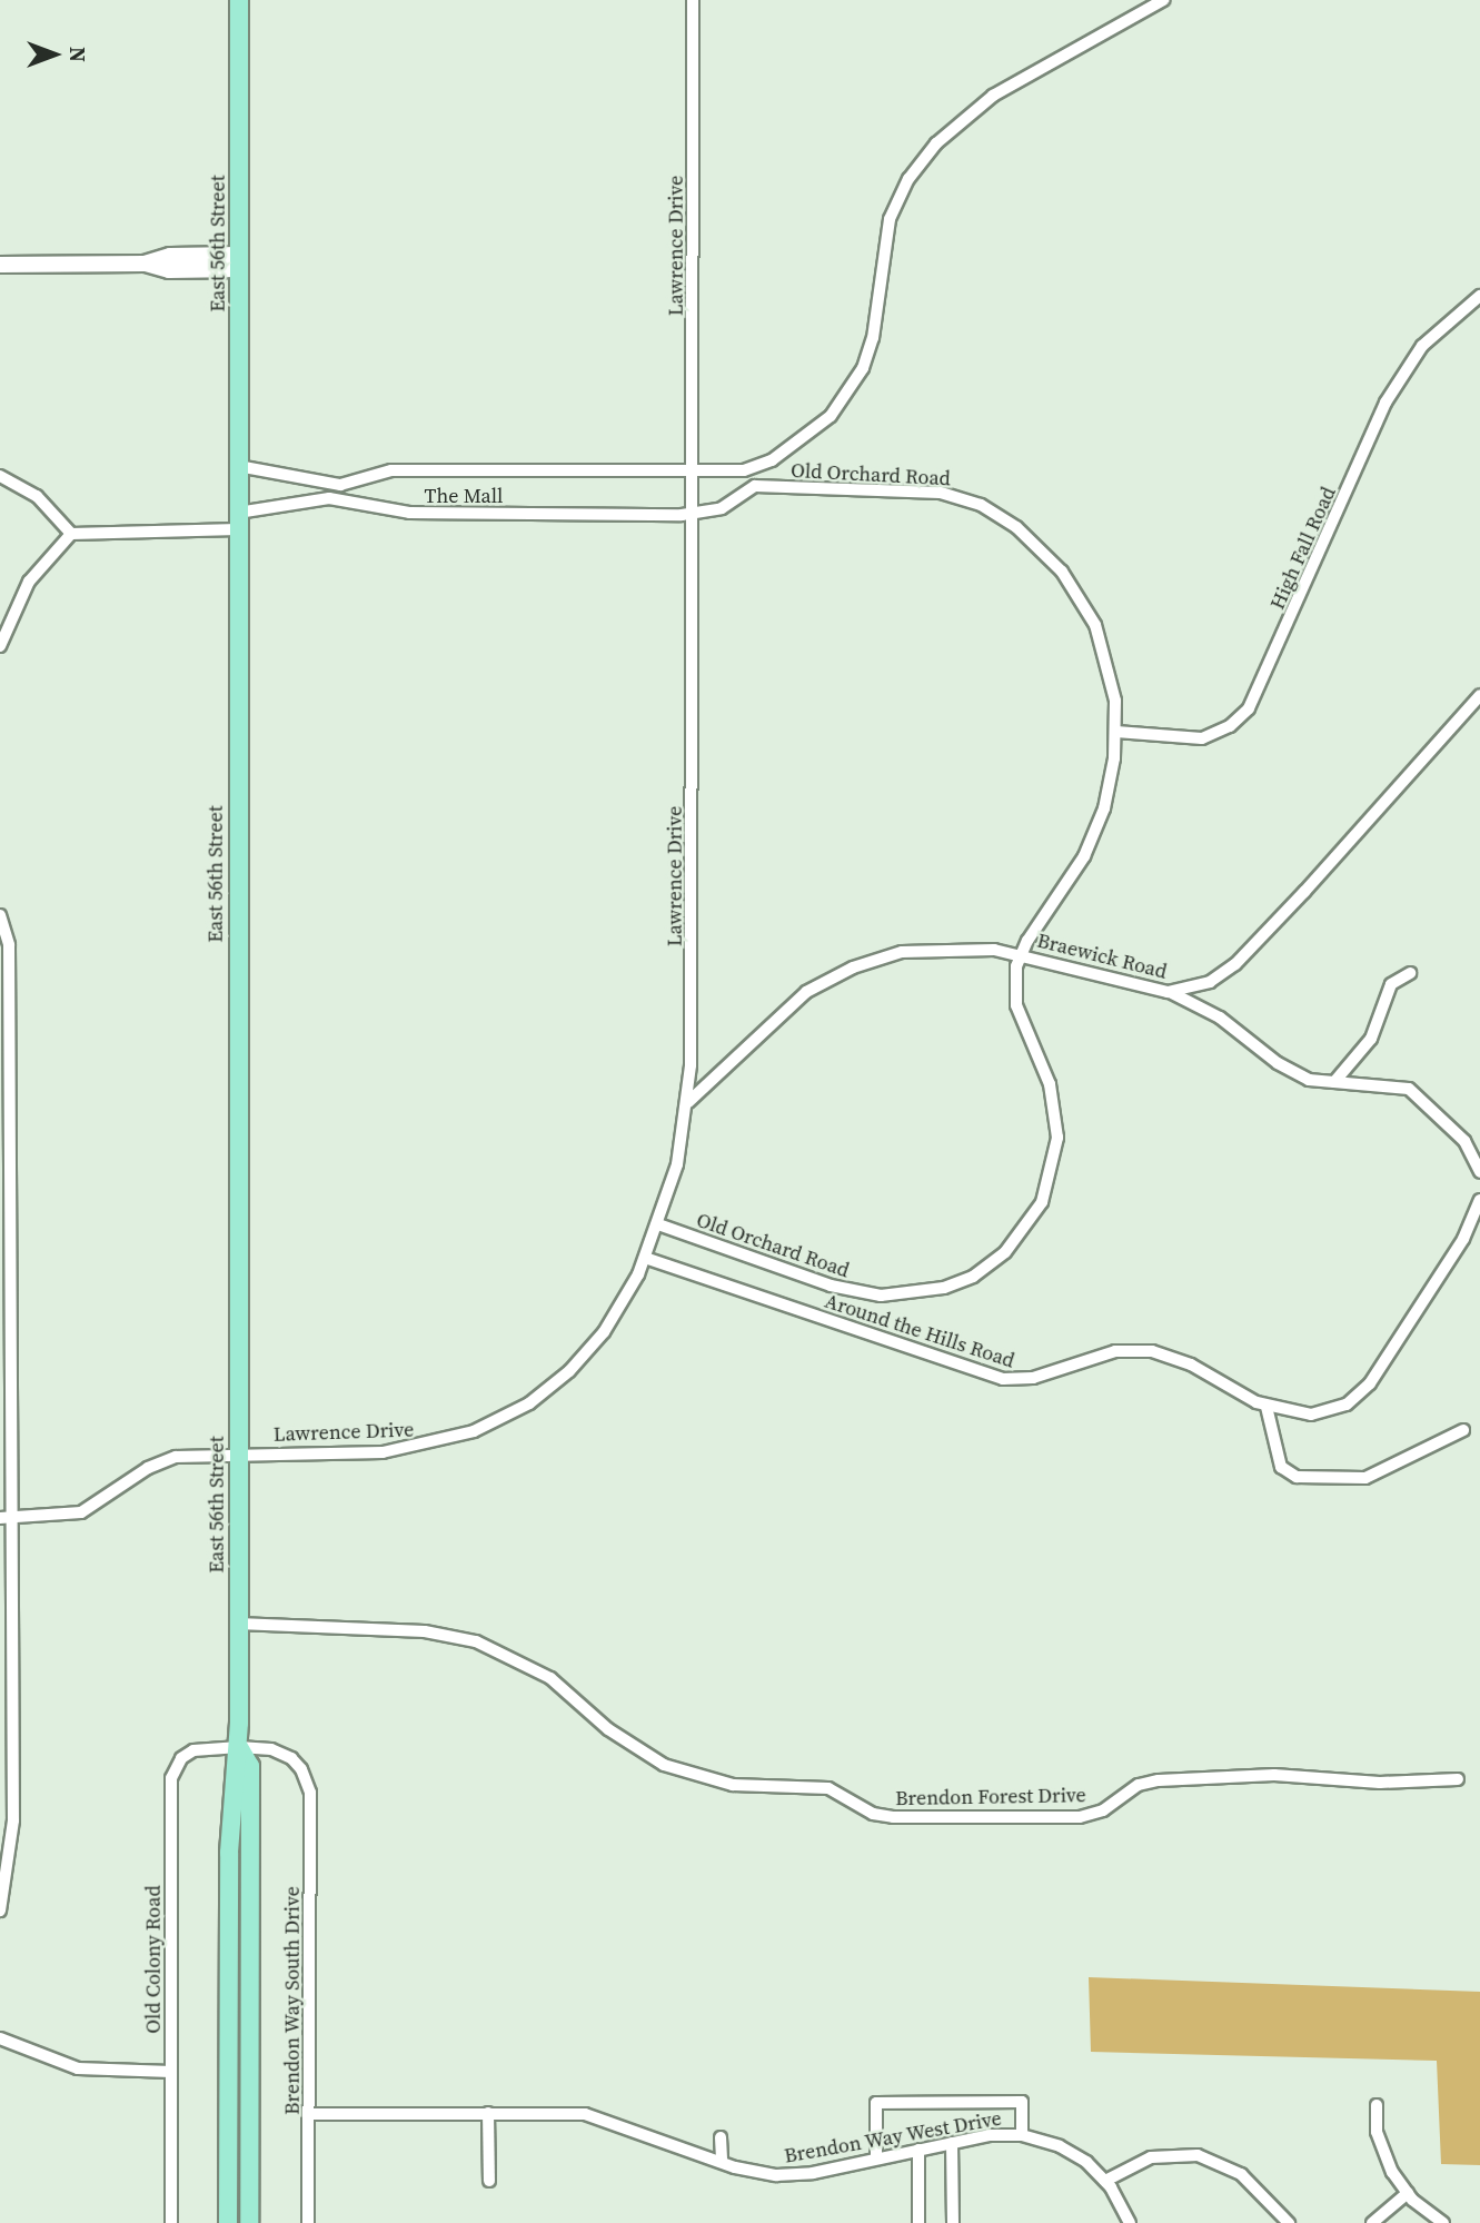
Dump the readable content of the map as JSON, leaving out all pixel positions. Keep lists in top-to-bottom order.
{
  "streets": {
    "main road": ["East 56th Street"],
    "street": [
      "Lawrence Drive",
      "Old Orchard Road",
      "The Mall",
      "High Fall Road",
      "Braewick Road",
      "Around the Hills Road",
      "Brendon Forest Drive",
      "Old Colony Road",
      "Brendon Way South Drive",
      "Brendon Way West Drive"
    ]
  },
  "crossings": [
    ["East 56th Street", "Lawrence Drive"],
    ["East 56th Street", "The Mall"],
    ["East 56th Street", "Brendon Forest Drive"],
    ["East 56th Street", "Old Colony Road"],
    ["Lawrence Drive", "Old Orchard Road"],
    ["Lawrence Drive", "The Mall"],
    ["Lawrence Drive", "Braewick Road"],
    ["Lawrence Drive", "Around the Hills Road"],
    ["Old Orchard Road", "High Fall Road"],
    ["Old Orchard Road", "Braewick Road"],
    ["Old Colony Road", "Brendon Way South Drive"],
    ["Brendon Way South Drive", "Brendon Way West Drive"]
  ],
  "north": "right"
}
